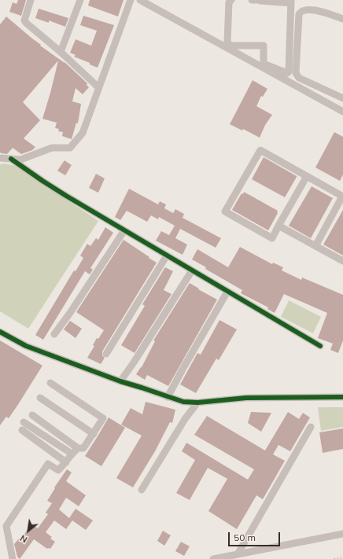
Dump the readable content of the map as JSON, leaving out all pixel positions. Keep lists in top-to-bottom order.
{
  "scale_bar": "50 m",
  "north": "bottom left"
}
